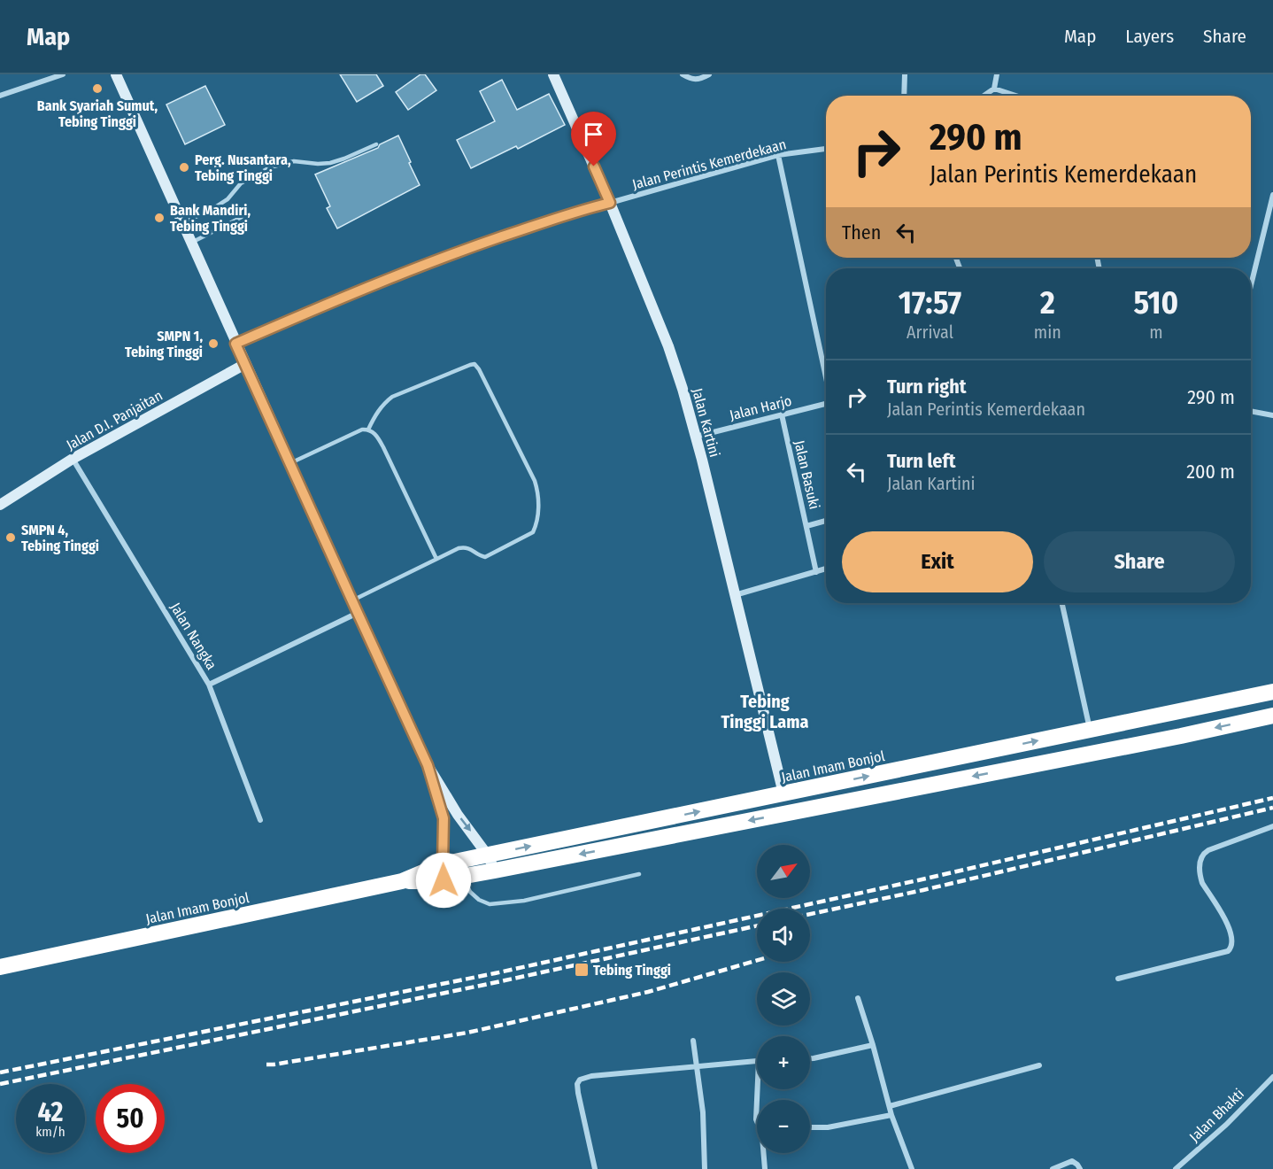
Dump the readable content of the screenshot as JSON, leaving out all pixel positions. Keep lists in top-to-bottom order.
{
  "streets": {
    "highway": ["Jalan Imam Bonjol"],
    "street": [
      "Jalan Perintis Kemerdekaan",
      "Jalan Harjo",
      "Jalan D.I. Panjaitan",
      "Jalan Kartini",
      "Jalan Basuki",
      "Jalan Nangka",
      "Jalan Bhakti"
    ]
  },
  "crossings": [
    ["Jalan Perintis Kemerdekaan", "Jalan Kartini"],
    ["Jalan Harjo", "Jalan Kartini"],
    ["Jalan Harjo", "Jalan Basuki"],
    ["Jalan D.I. Panjaitan", "Jalan Nangka"],
    ["Jalan Kartini", "Jalan Imam Bonjol"]
  ],
  "districts": ["Tebing Tinggi Lama"],
  "places": {
    "other": [
      "Bank Syariah Sumut, Tebing Tinggi",
      "Perg. Nusantara, Tebing Tinggi",
      "Bank Mandiri, Tebing Tinggi",
      "SMPN 1, Tebing Tinggi",
      "SMPN 4, Tebing Tinggi"
    ],
    "transit": ["Tebing Tinggi"]
  },
  "north": "top right",
  "page": {
    "header": "Map",
    "nav": ["Map", "Layers", "Share"],
    "turn": ["290 m", "Jalan Perintis Kemerdekaan"],
    "then": "Then",
    "eta": [
      "17:57",
      "Arrival",
      "2",
      "min",
      "510",
      "m"
    ],
    "list": [
      {
        "name": "Turn right",
        "note": "Jalan Perintis Kemerdekaan",
        "value": "290 m"
      },
      {
        "name": "Turn left",
        "note": "Jalan Kartini",
        "value": "200 m"
      }
    ],
    "buttons": ["Exit", "Share"],
    "map_buttons": ["+", "−"],
    "speed": "42 km/h",
    "limit": "50"
  }
}
